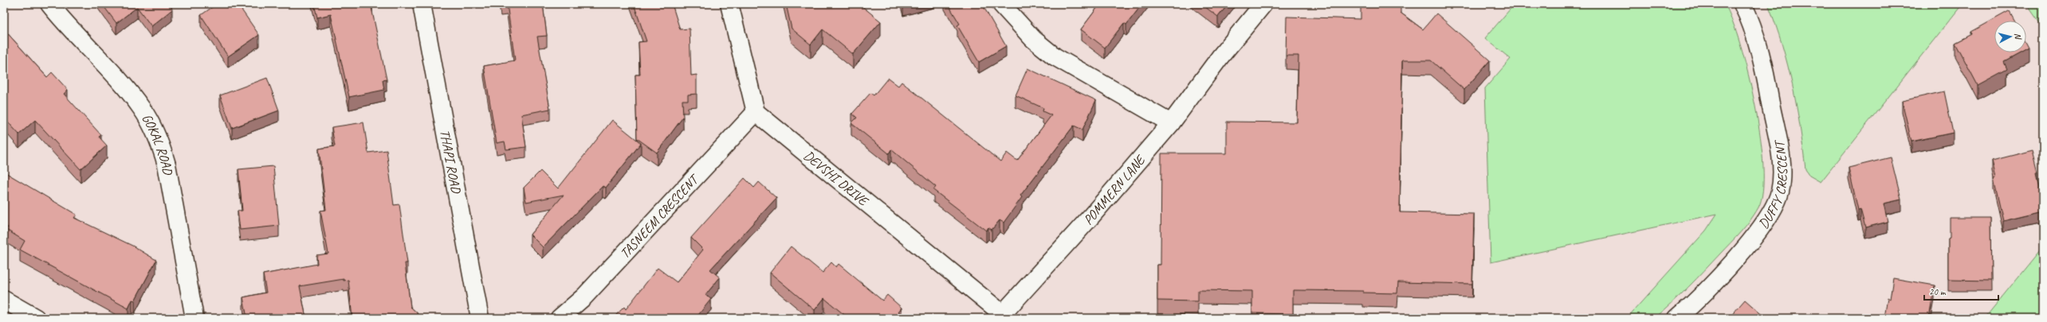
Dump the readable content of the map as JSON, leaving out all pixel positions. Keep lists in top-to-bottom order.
{
  "streets": {
    "street": [
      "GOKAL ROAD",
      "THAPI ROAD",
      "DEVSHI DRIVE",
      "DUFFY CRESCENT",
      "POMMERN LANE",
      "TASNEEM CRESCENT"
    ]
  },
  "crossings": [
    ["DEVSHI DRIVE", "POMMERN LANE"],
    ["DEVSHI DRIVE", "TASNEEM CRESCENT"]
  ],
  "scale_bar": "20 m",
  "north": "right"
}
